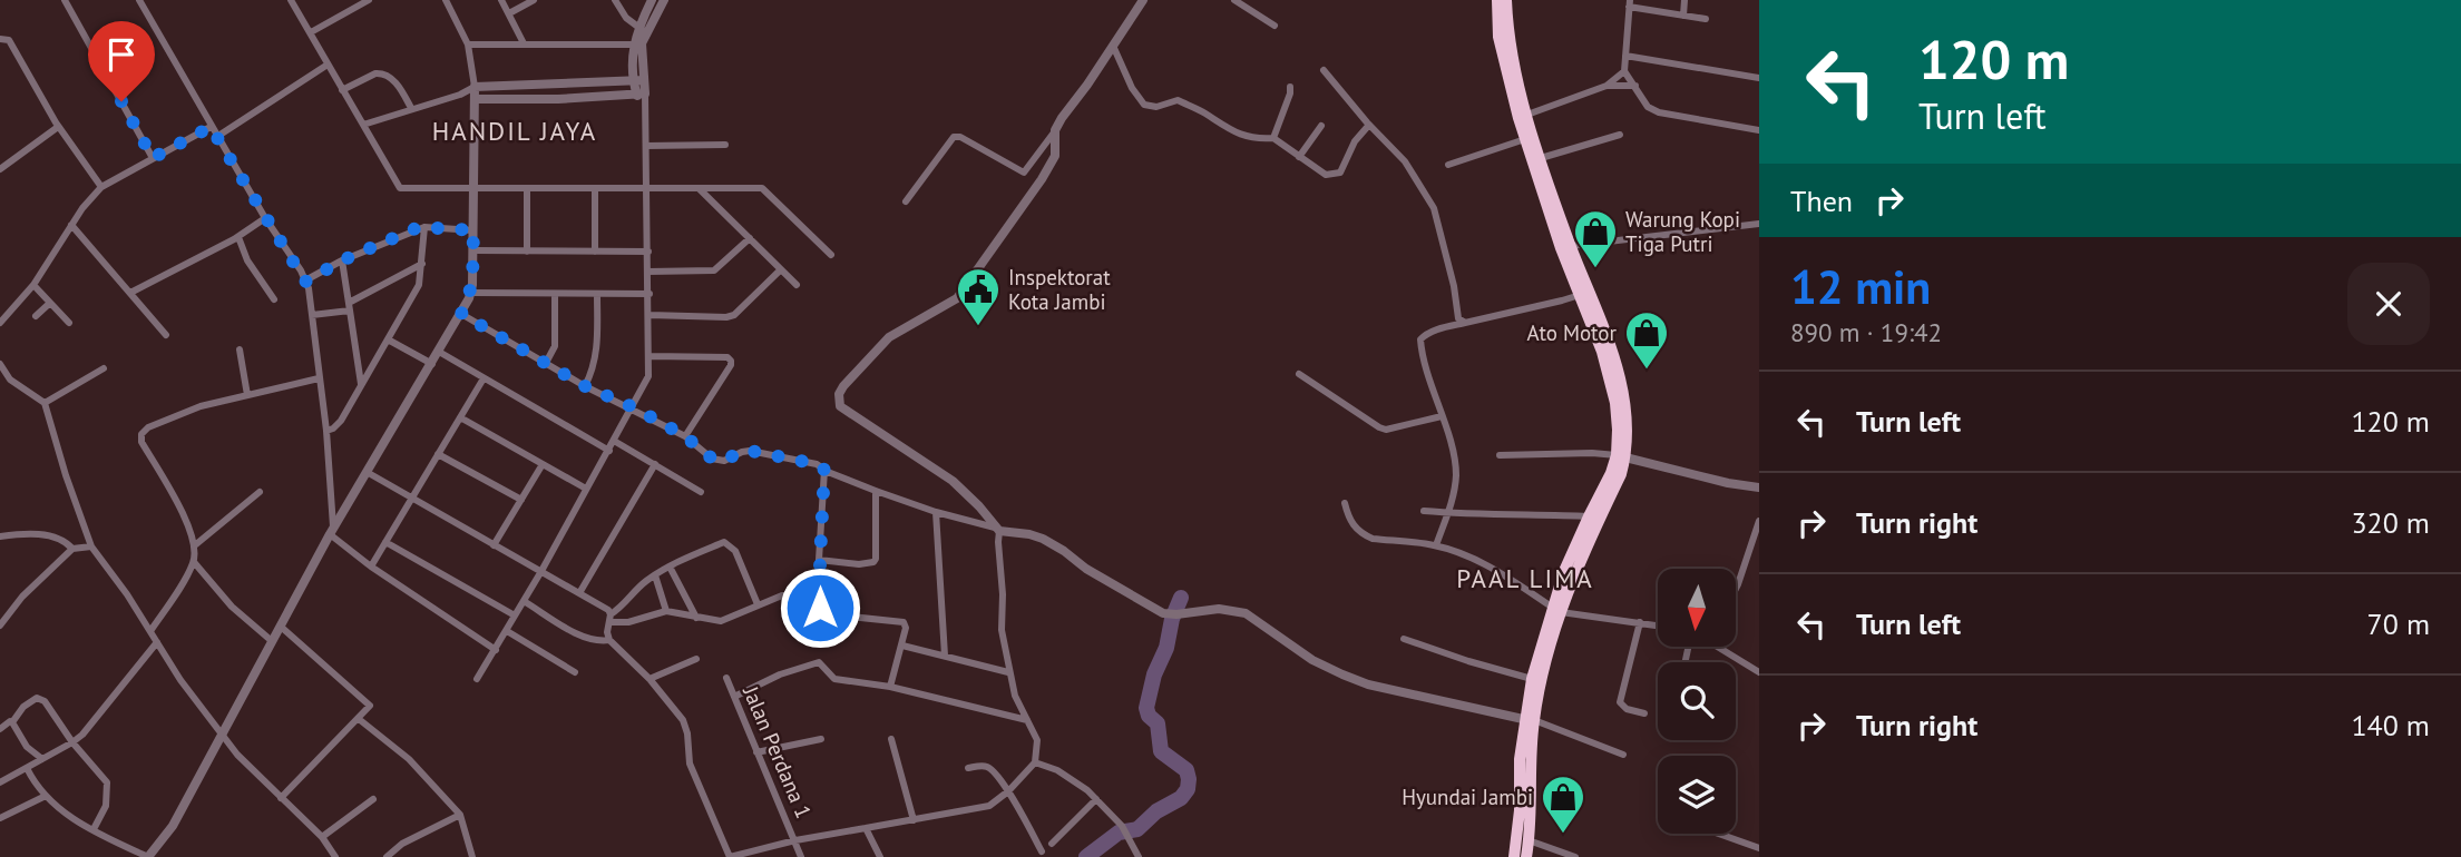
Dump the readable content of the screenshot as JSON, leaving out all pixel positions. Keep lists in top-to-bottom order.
{
  "streets": {
    "street": ["Jalan Perdana 1"]
  },
  "districts": ["HANDIL JAYA", "PAAL LIMA"],
  "places": {
    "shop": ["Warung Kopi Tiga Putri", "Ato Motor", "Hyundai Jambi"],
    "public building": ["Inspektorat Kota Jambi"]
  },
  "north": "bottom",
  "page": {
    "turn": ["120 m", "Turn left"],
    "then": "Then",
    "heading": ["12 min", "890 m · 19:42"],
    "list": [
      {
        "name": "Turn left",
        "value": "120 m"
      },
      {
        "name": "Turn right",
        "value": "320 m"
      },
      {
        "name": "Turn left",
        "value": "70 m"
      },
      {
        "name": "Turn right",
        "value": "140 m"
      }
    ]
  }
}
